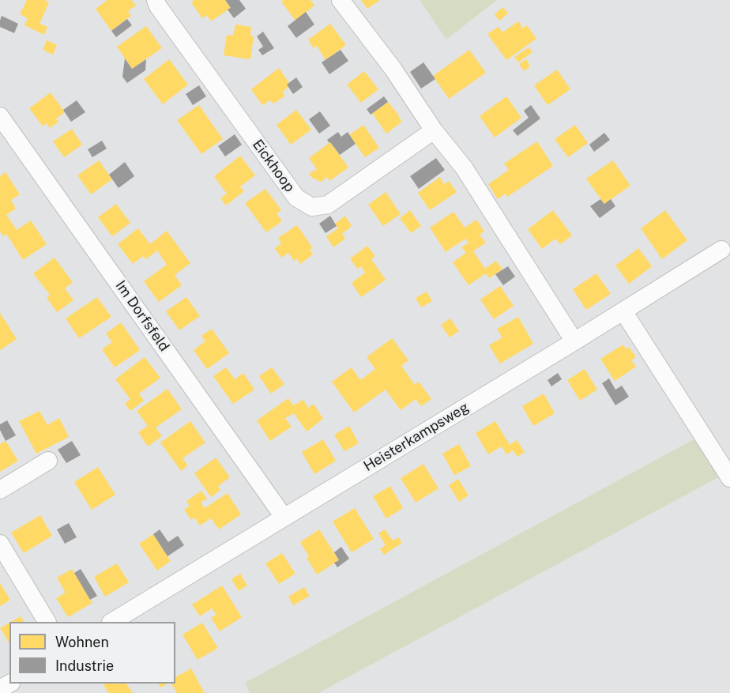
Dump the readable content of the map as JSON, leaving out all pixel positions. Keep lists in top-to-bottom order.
{
  "streets": {
    "street": ["Eickhoop", "Im Dorfsfeld", "Heisterkampsweg"]
  },
  "crossings": [
    ["Im Dorfsfeld", "Heisterkampsweg"]
  ],
  "legend": ["Wohnen", "Industrie"]
}
